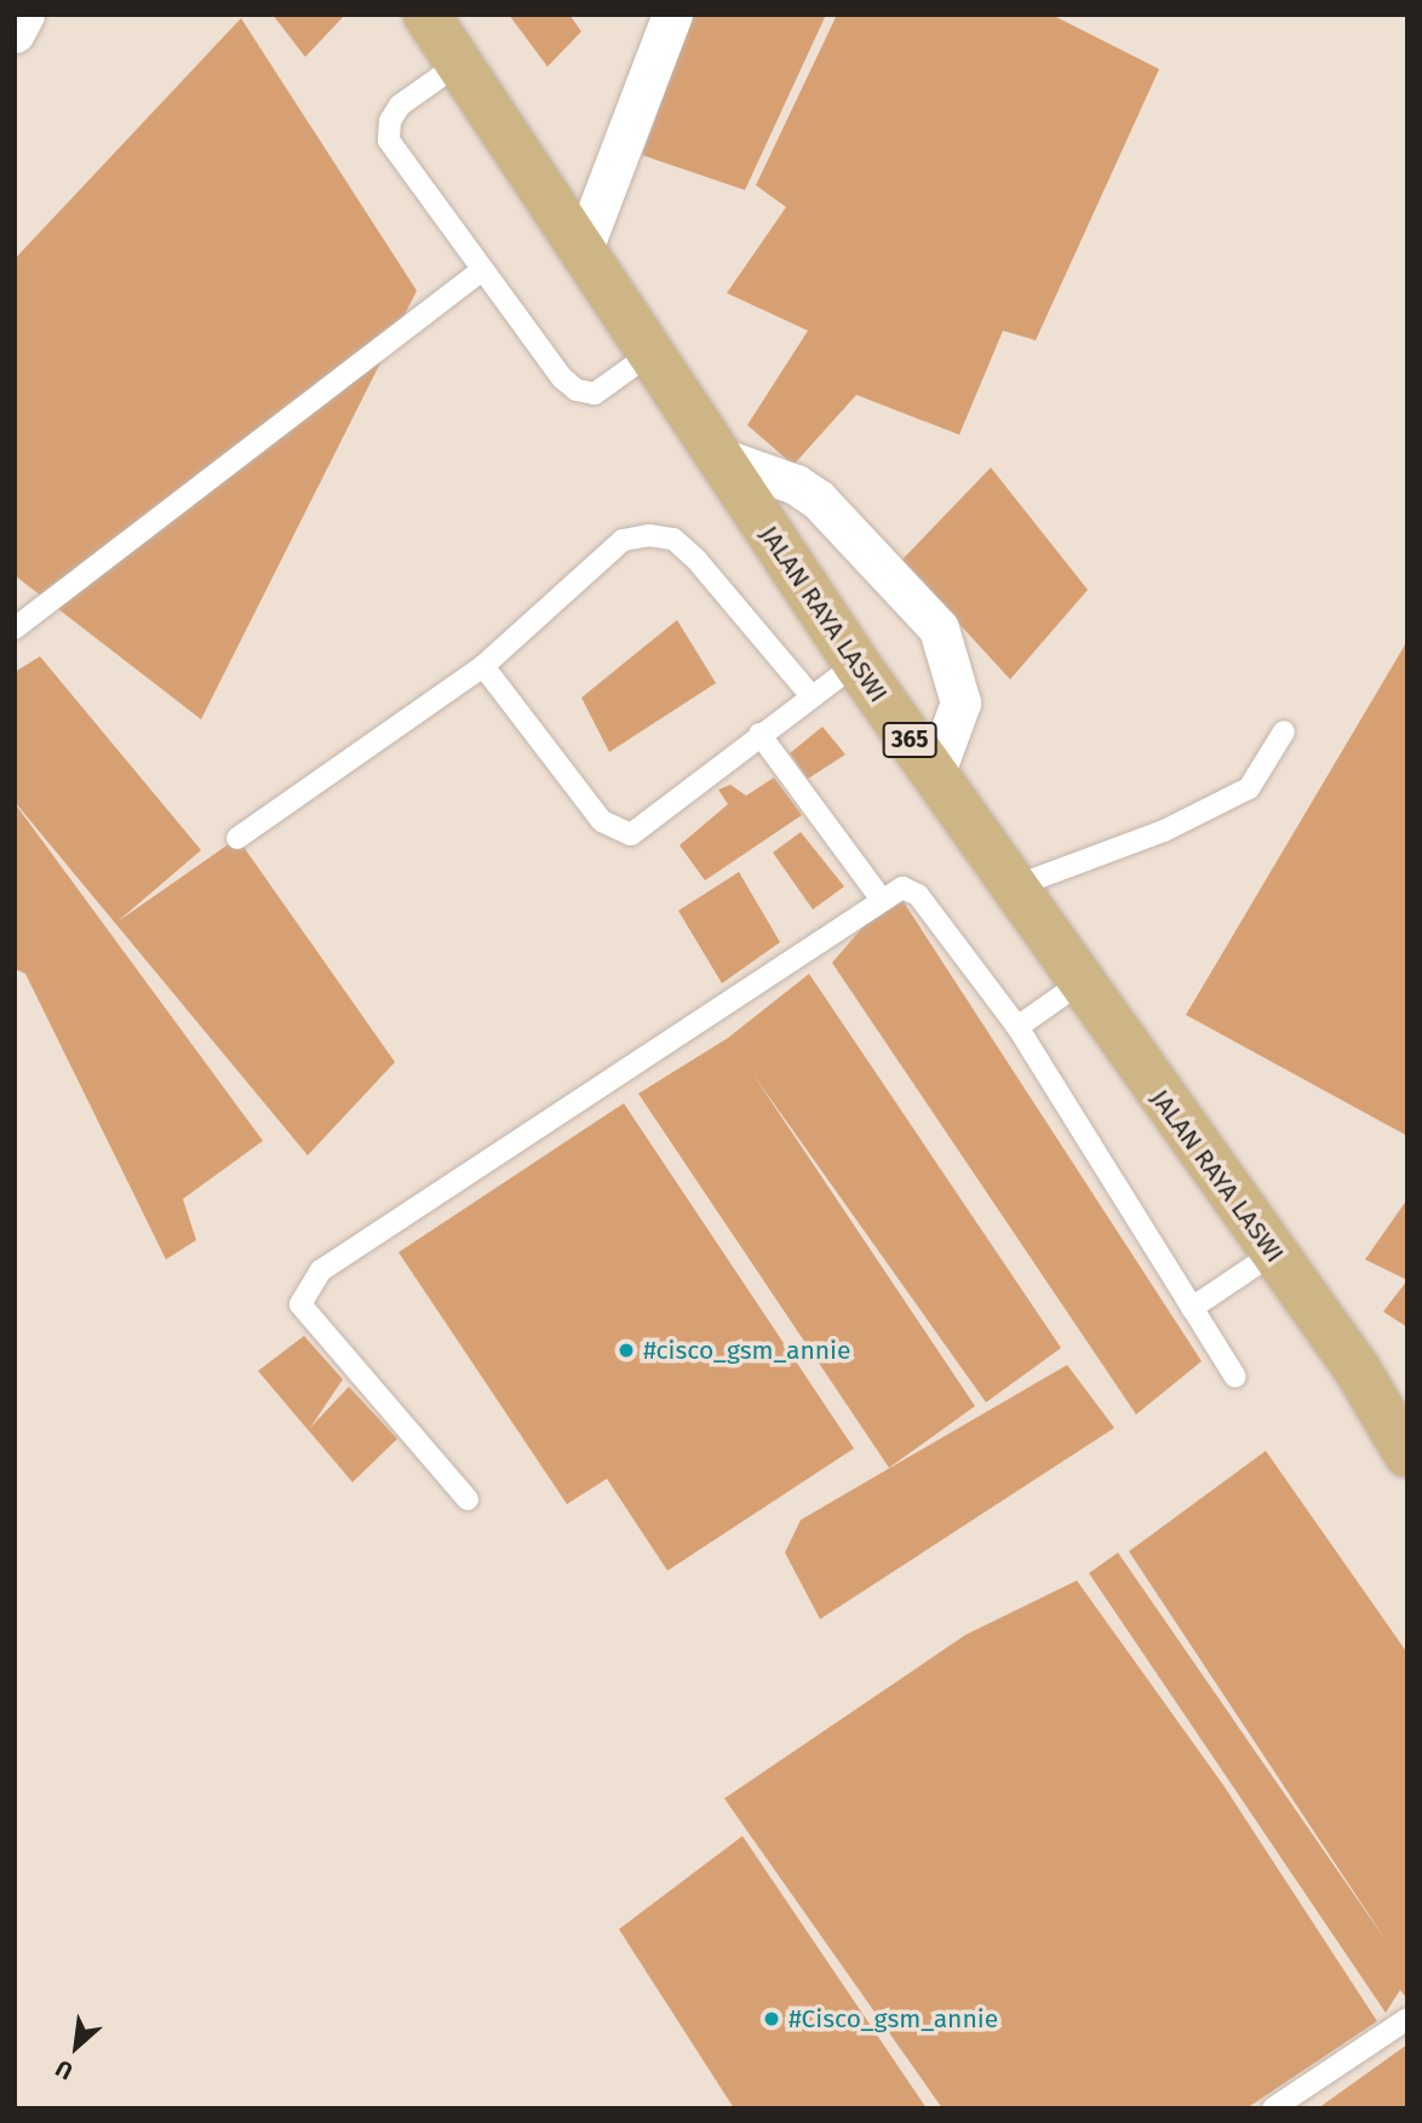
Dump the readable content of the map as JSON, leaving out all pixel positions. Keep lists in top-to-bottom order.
{
  "streets": {
    "main road": ["JALAN RAYA LASWI", "365"]
  },
  "places": ["#cisco_gsm_annie", "#Cisco_gsm_annie"],
  "north": "bottom left"
}
